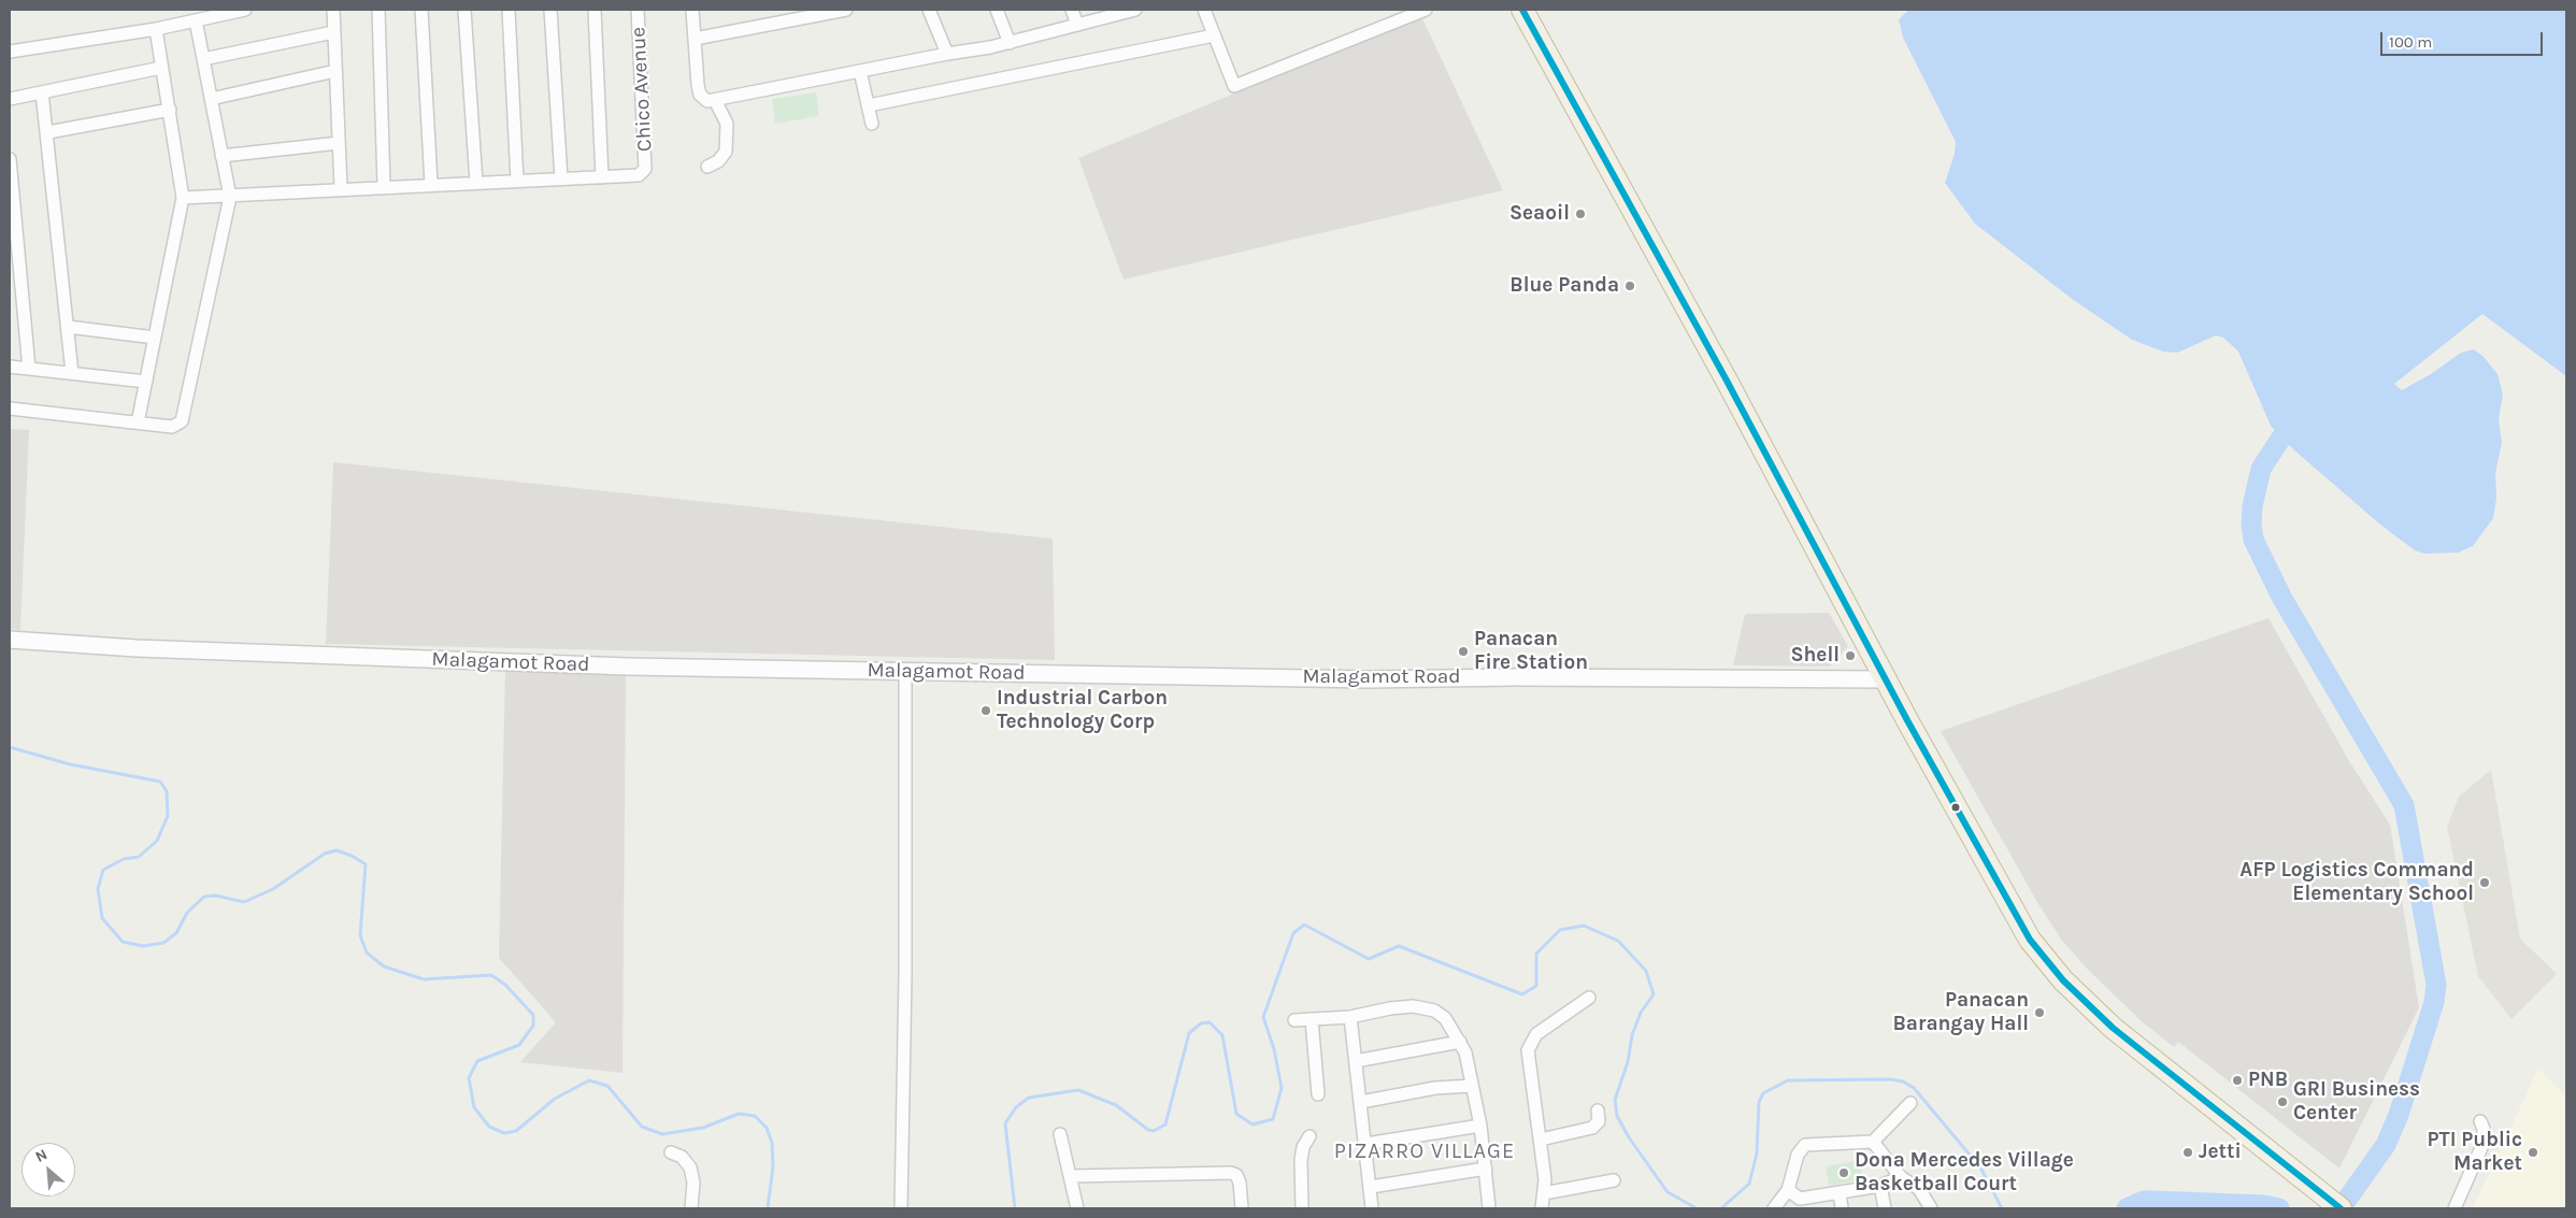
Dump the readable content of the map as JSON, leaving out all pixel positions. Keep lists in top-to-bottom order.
{
  "streets": {
    "street": ["Chico Avenue", "Malagamot Road"]
  },
  "districts": ["PIZARRO VILLAGE"],
  "places": [
    "Seaoil",
    "Blue Panda",
    "Panacan Fire Station",
    "Shell",
    "Industrial Carbon Technology Corp",
    "AFP Logistics Command Elementary School",
    "Panacan Barangay Hall",
    "PNB",
    "GRI Business Center",
    "Jetti",
    "PTI Public Market",
    "Dona Mercedes Village Basketball Court"
  ],
  "scale_bar": "100 m",
  "north": "top left"
}
